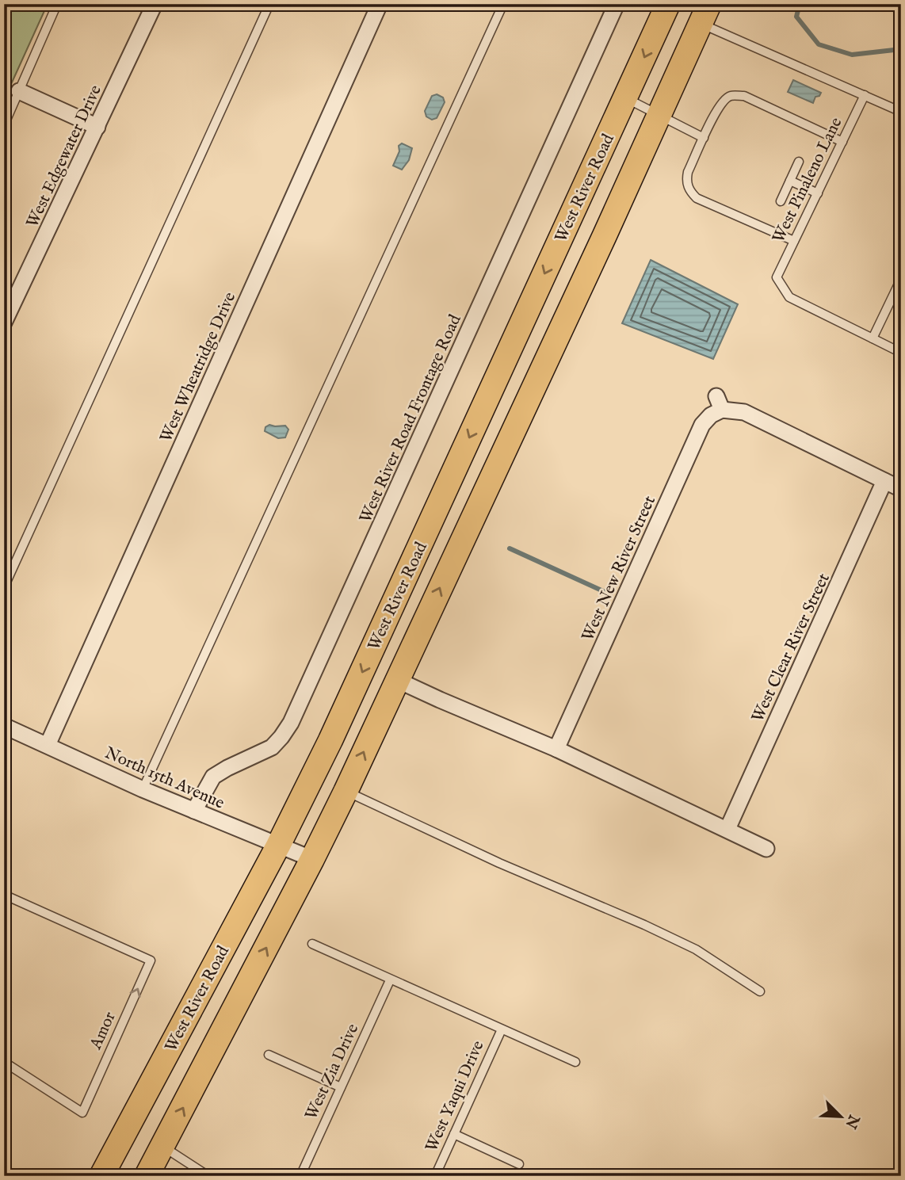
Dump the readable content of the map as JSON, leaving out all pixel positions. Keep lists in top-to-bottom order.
{
  "streets": {
    "main road": ["West River Road"],
    "street": [
      "West Edgewater Drive",
      "West Wheatridge Drive",
      "West River Road Frontage Road",
      "West New River Street",
      "West Clear River Street",
      "North 15th Avenue"
    ],
    "lane": [
      "West Pinaleno Lane",
      "Amor",
      "West Zia Drive",
      "West Yaqui Drive"
    ]
  },
  "crossings": [
    ["West River Road", "North 15th Avenue"],
    ["West Wheatridge Drive", "North 15th Avenue"],
    ["West River Road Frontage Road", "North 15th Avenue"],
    ["West New River Street", "West Clear River Street"]
  ],
  "north": "bottom right"
}
